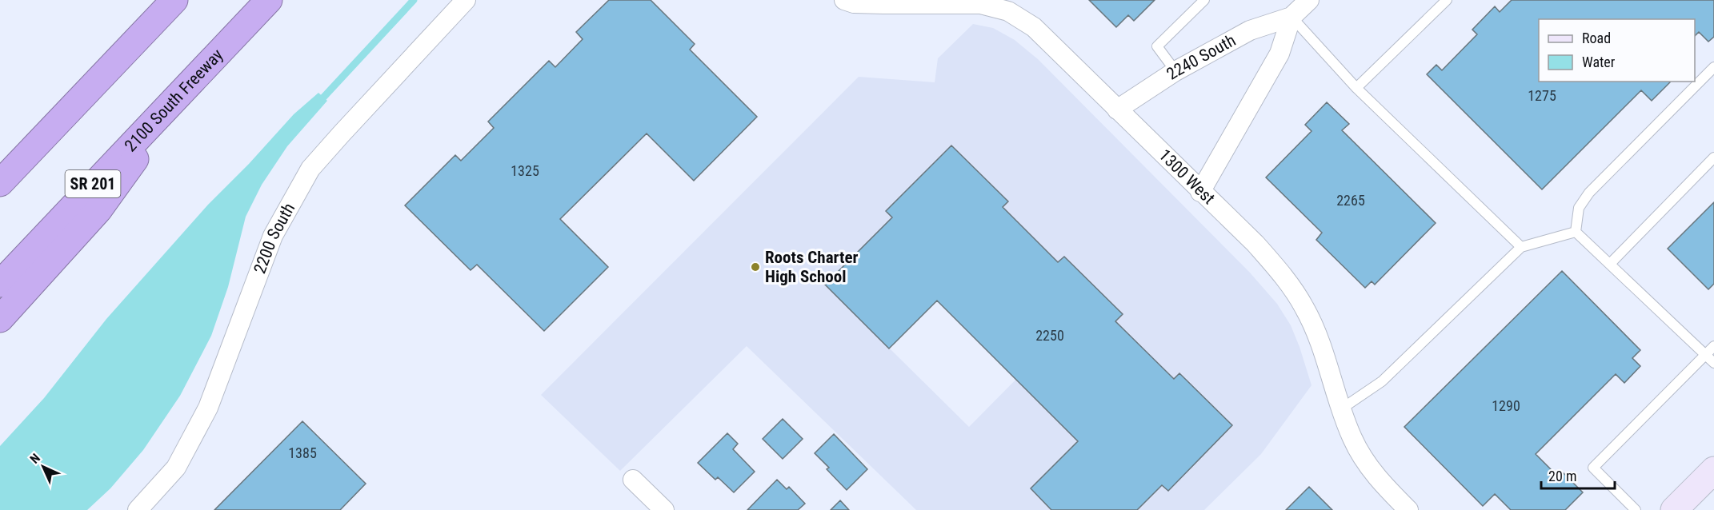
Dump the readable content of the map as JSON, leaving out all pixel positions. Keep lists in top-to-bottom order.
{
  "streets": {
    "highway": ["2100 South Freeway", "SR 201"],
    "street": ["2240 South", "1300 West", "2200 South"]
  },
  "crossings": [
    ["2240 South", "1300 West"]
  ],
  "places": ["Roots Charter High School"],
  "house_numbers": [
    "1275",
    "1325",
    "2265",
    "2250",
    "1290",
    "1385"
  ],
  "legend": ["Road", "Water"],
  "scale_bar": "20 m",
  "north": "top left"
}
